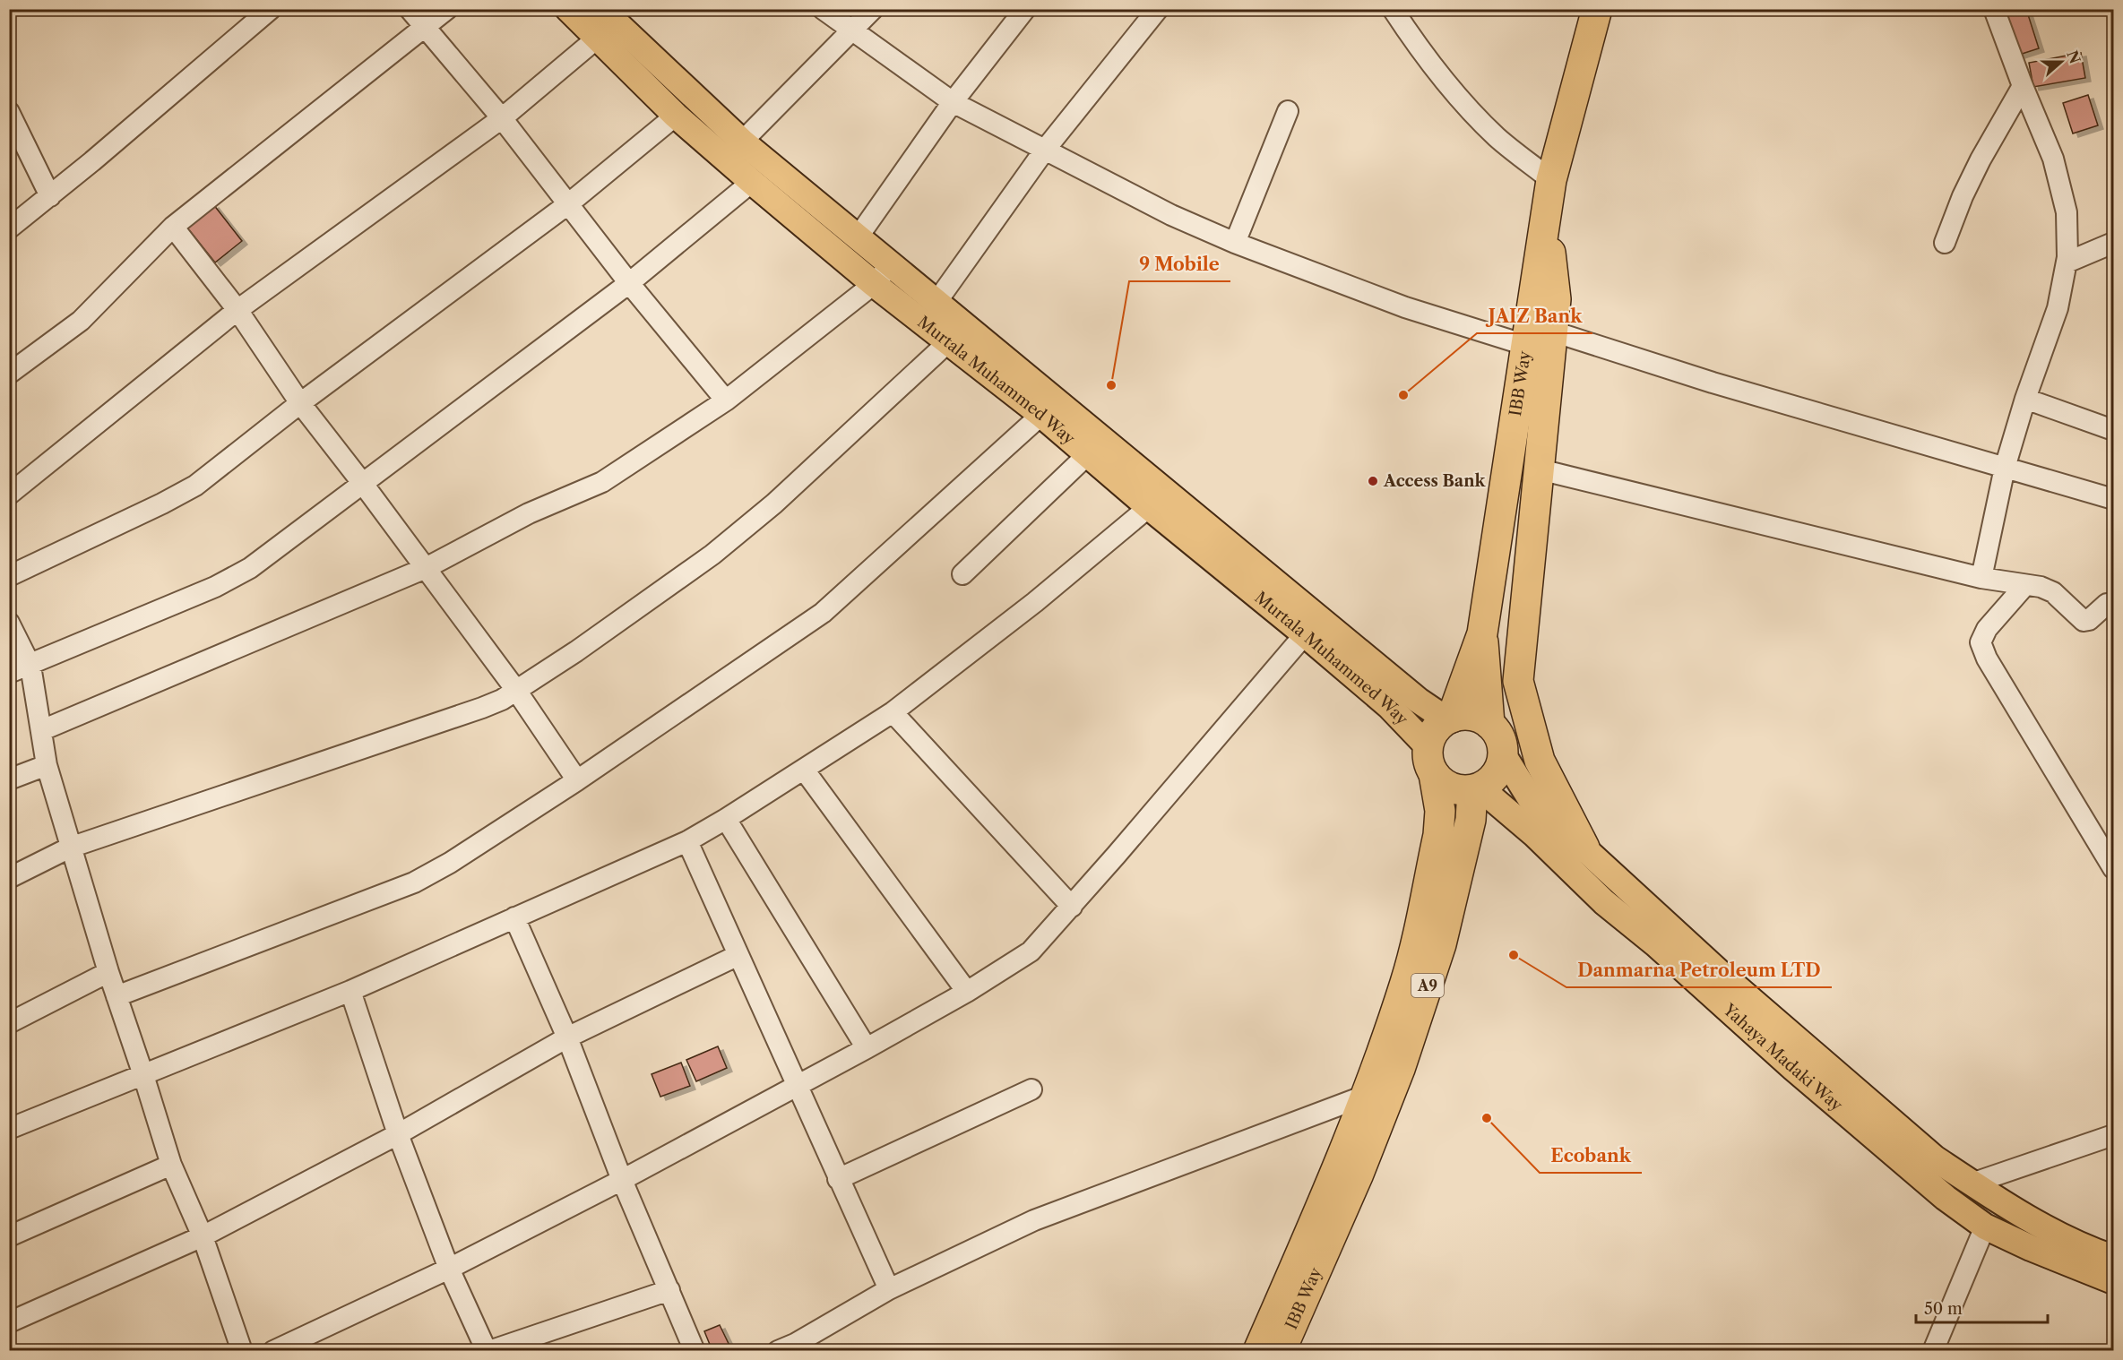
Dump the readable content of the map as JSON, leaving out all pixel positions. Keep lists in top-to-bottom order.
{
  "streets": {
    "highway": ["IBB Way", "A9"],
    "main road": ["Murtala Muhammed Way", "Yahaya Madaki Way"]
  },
  "crossings": [
    ["Murtala Muhammed Way", "IBB Way"],
    ["Murtala Muhammed Way", "A9"],
    ["Murtala Muhammed Way", "Yahaya Madaki Way"],
    ["IBB Way", "A9"],
    ["IBB Way", "Yahaya Madaki Way"],
    ["A9", "Yahaya Madaki Way"]
  ],
  "places": [
    "9 Mobile",
    "JAIZ Bank",
    "Access Bank",
    "Danmarna Petroleum LTD",
    "Ecobank"
  ],
  "scale_bar": "50 m",
  "north": "right"
}
